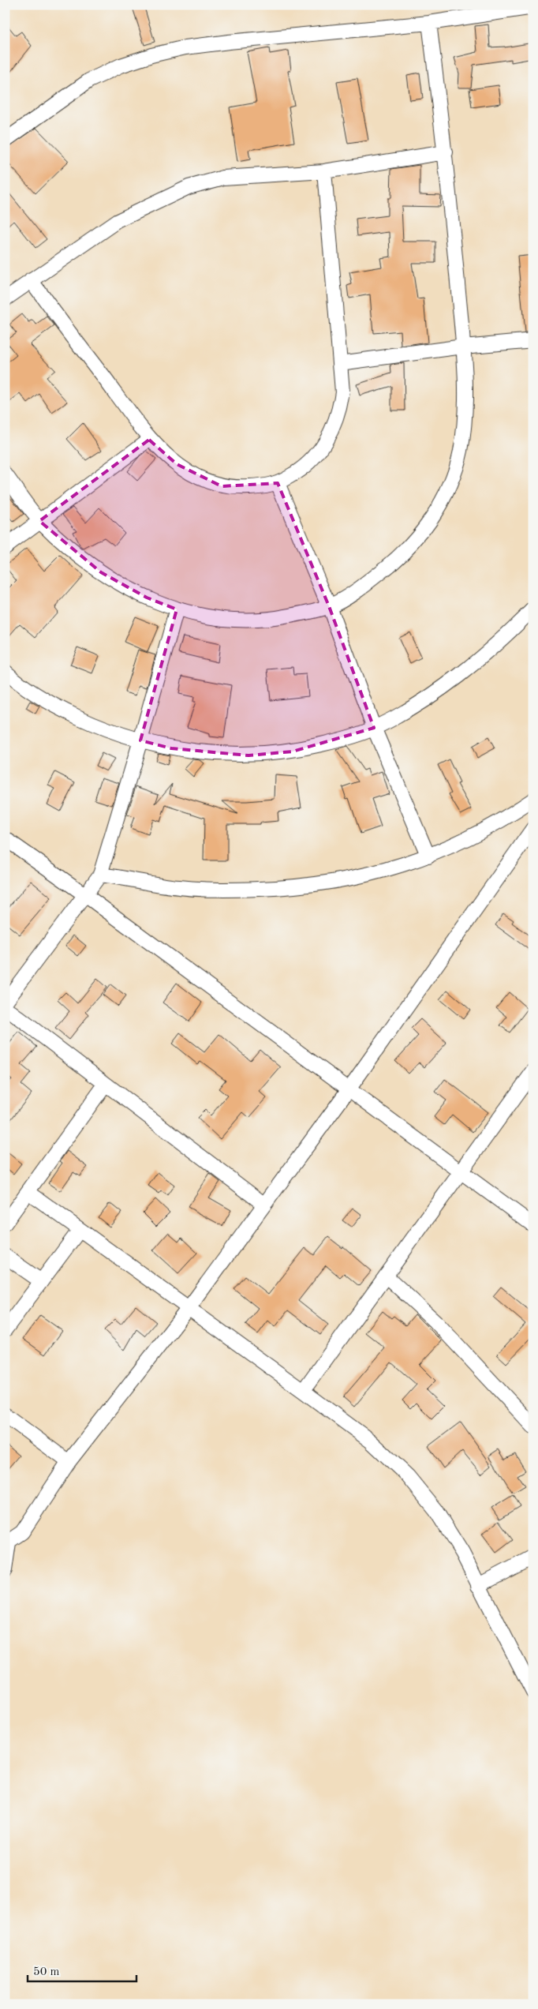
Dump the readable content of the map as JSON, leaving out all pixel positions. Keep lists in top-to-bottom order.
{
  "scale_bar": "50 m"
}
